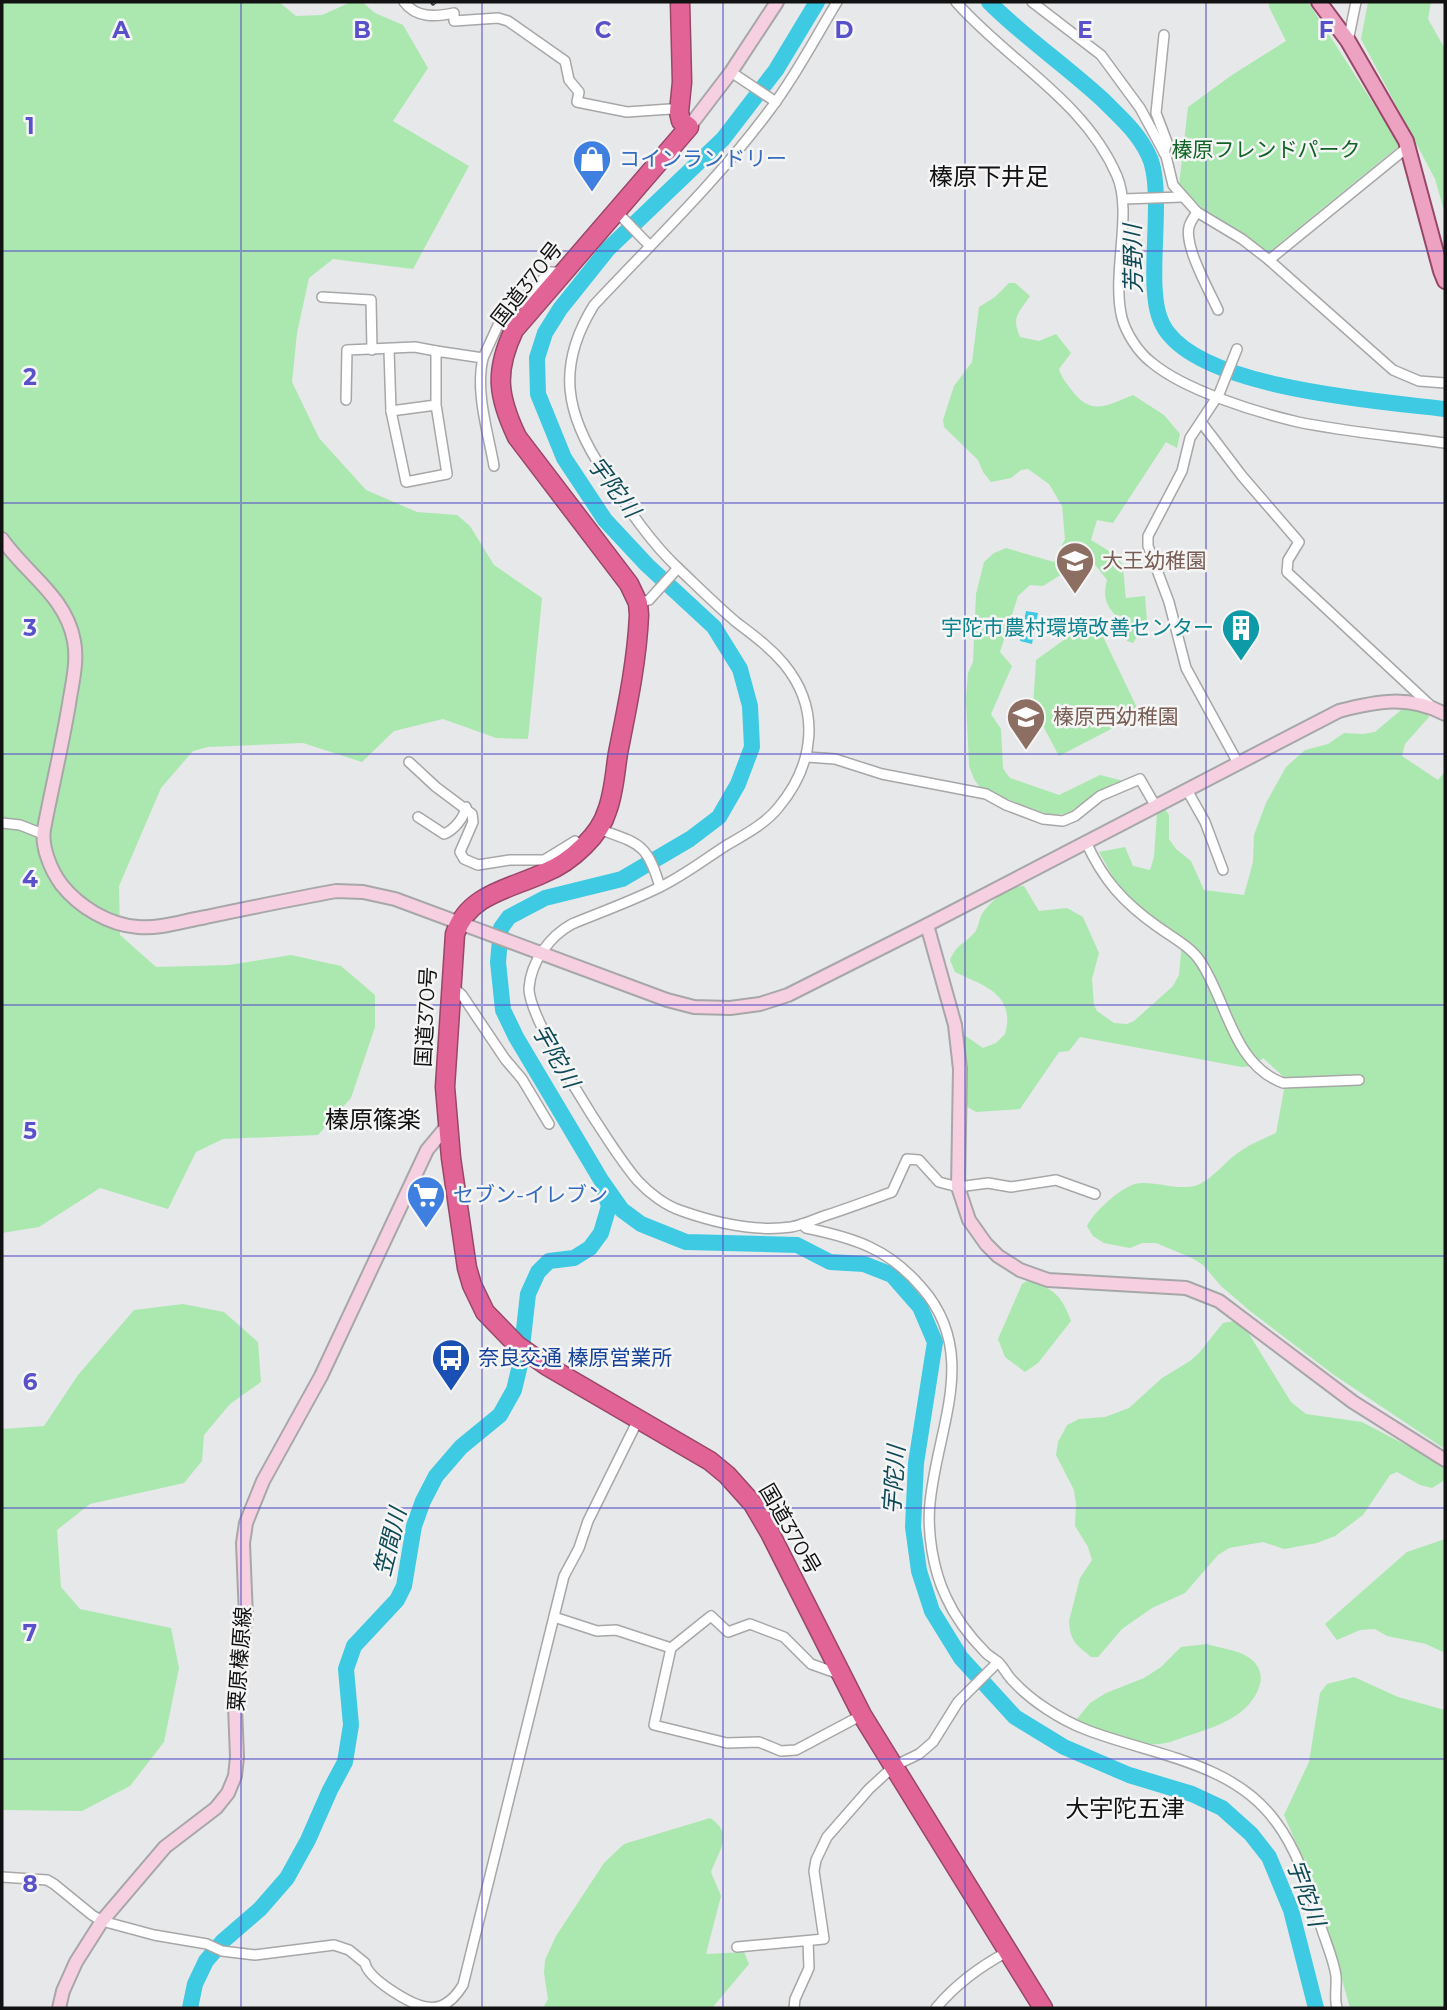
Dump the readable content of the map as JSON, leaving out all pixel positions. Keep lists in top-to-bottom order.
{
  "streets": {
    "highway": ["国道370号"],
    "street": ["粟原榛原線"]
  },
  "crossings": [
    ["国道370号", "粟原榛原線"]
  ],
  "districts": ["榛原下井足", "榛原篠楽", "大宇陀五津"],
  "water": ["芳野川", "宇陀川", "笠間川"],
  "parks": ["榛原フレンドパーク"],
  "places": {
    "shop": ["コインランドリー"],
    "school or university": ["大王幼稚園", "榛原西幼稚園"],
    "building": ["宇陀市農村環境改善センター"],
    "supermarket": ["セブン-イレブン"],
    "bus stop": ["奈良交通 榛原営業所"]
  },
  "grid": {
    "columns": [
      "A",
      "B",
      "C",
      "D",
      "E",
      "F"
    ],
    "rows": [
      "1",
      "2",
      "3",
      "4",
      "5",
      "6",
      "7",
      "8"
    ]
  }
}
